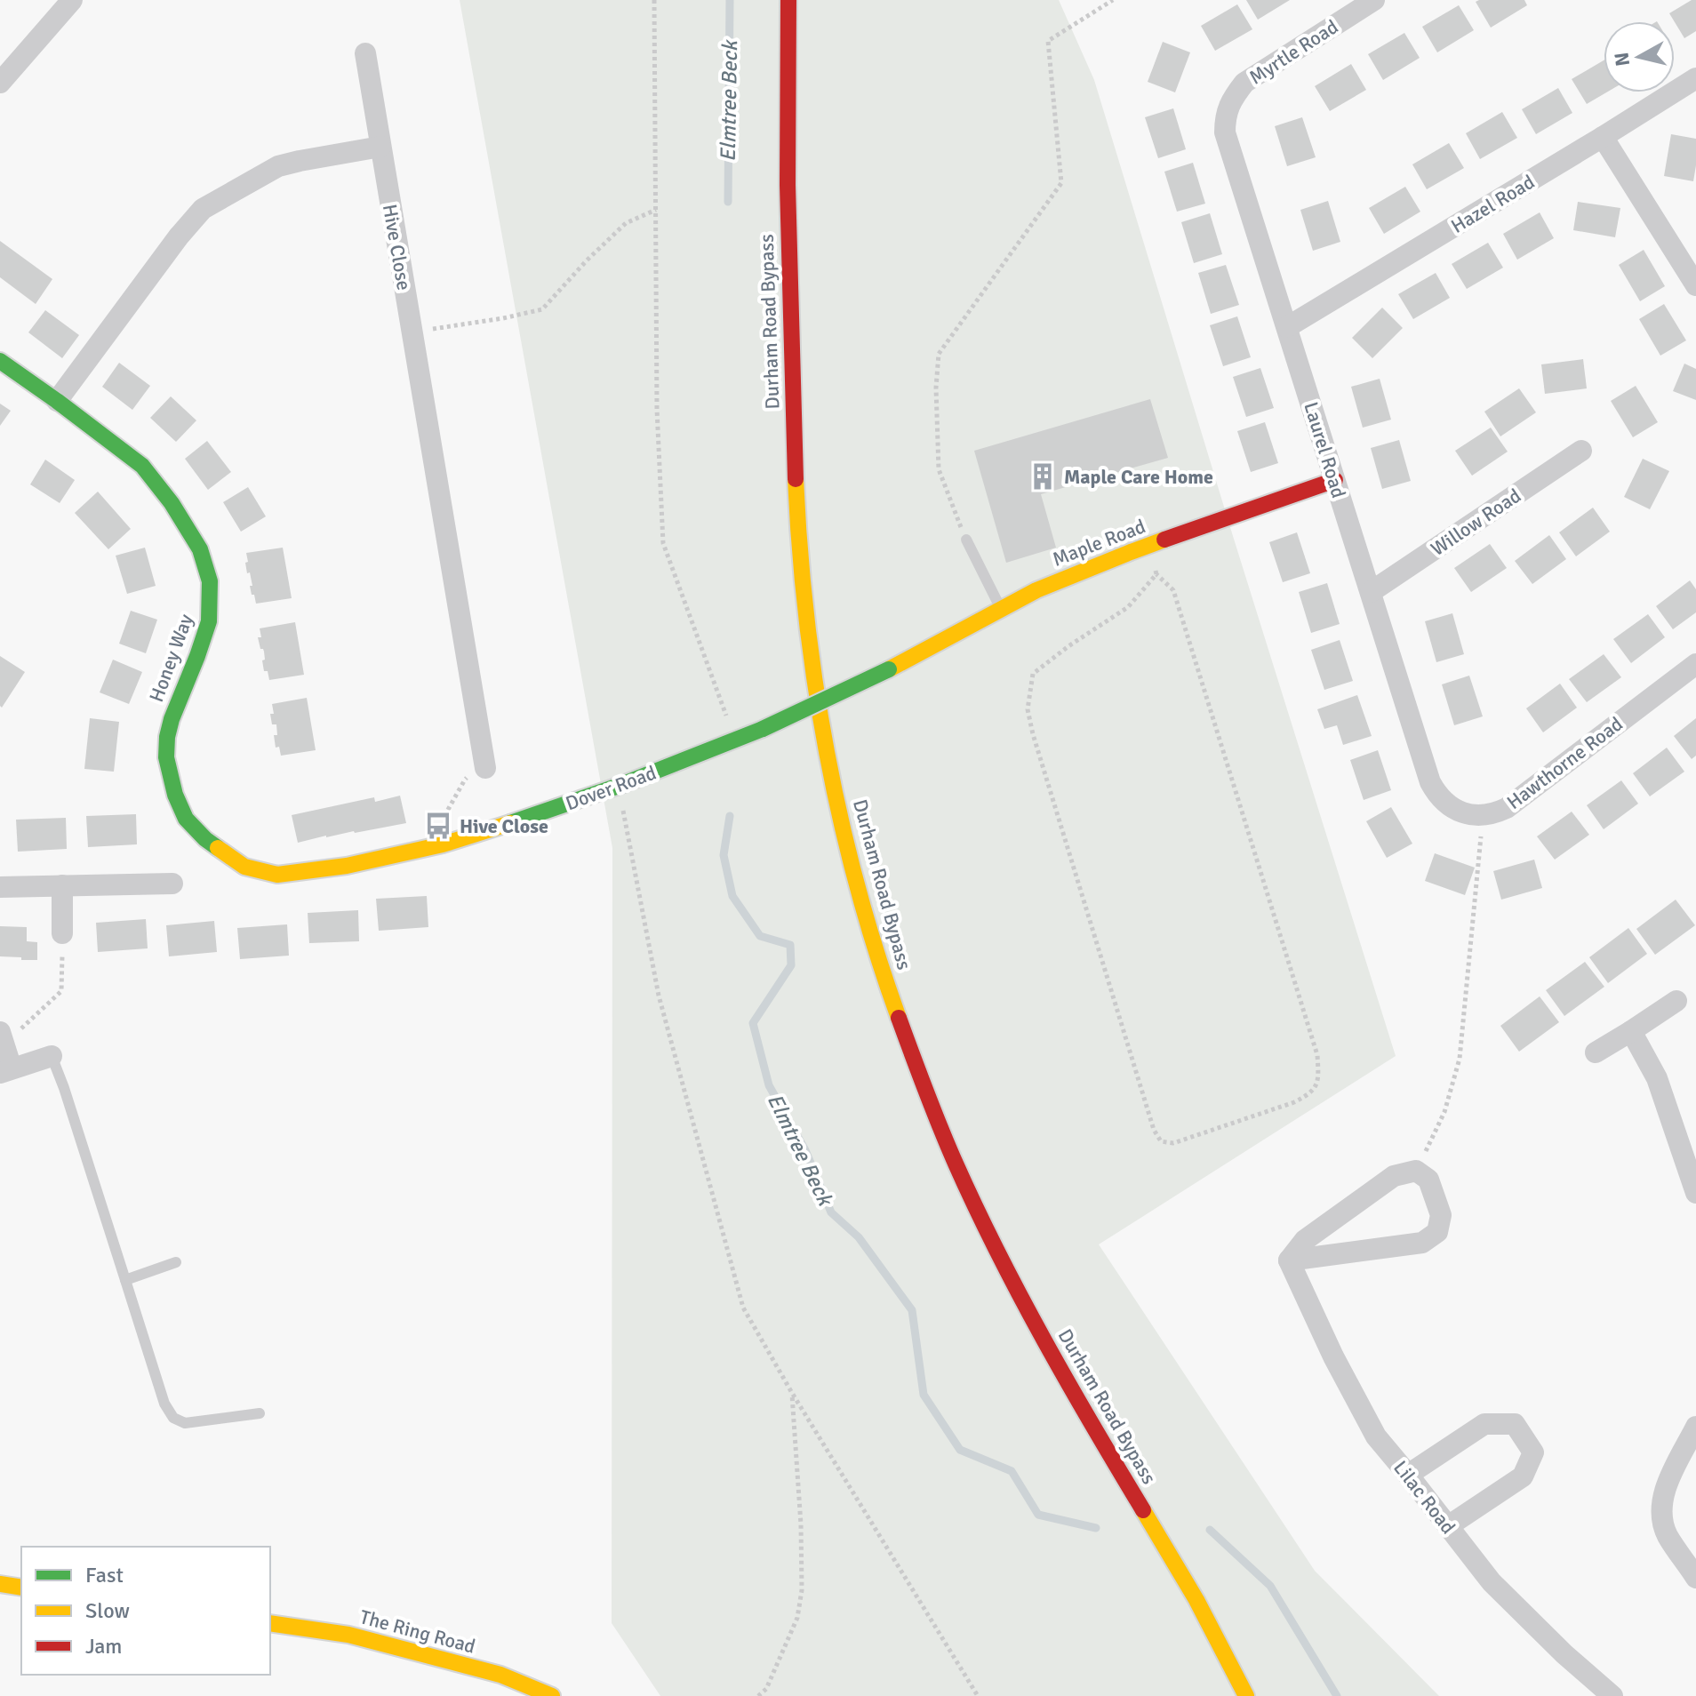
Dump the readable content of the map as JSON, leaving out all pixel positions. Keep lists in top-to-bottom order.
{
  "streets": {
    "main road": [
      "Durham Road Bypass",
      "Maple Road",
      "Honey Way",
      "Dover Road",
      "The Ring Road"
    ],
    "street": [
      "Myrtle Road",
      "Hazel Road",
      "Hive Close",
      "Laurel Road",
      "Willow Road",
      "Hawthorne Road",
      "Lilac Road"
    ]
  },
  "crossings": [
    ["Myrtle Road", "Laurel Road"],
    ["Hazel Road", "Laurel Road"],
    ["Laurel Road", "Willow Road"],
    ["Laurel Road", "Maple Road"],
    ["Laurel Road", "Hawthorne Road"],
    ["Maple Road", "Dover Road"],
    ["Honey Way", "Dover Road"]
  ],
  "water": ["Elmtree Beck"],
  "places": {
    "building": ["Maple Care Home"],
    "bus stop": ["Hive Close"]
  },
  "legend": ["Fast", "Slow", "Jam"],
  "north": "left"
}
